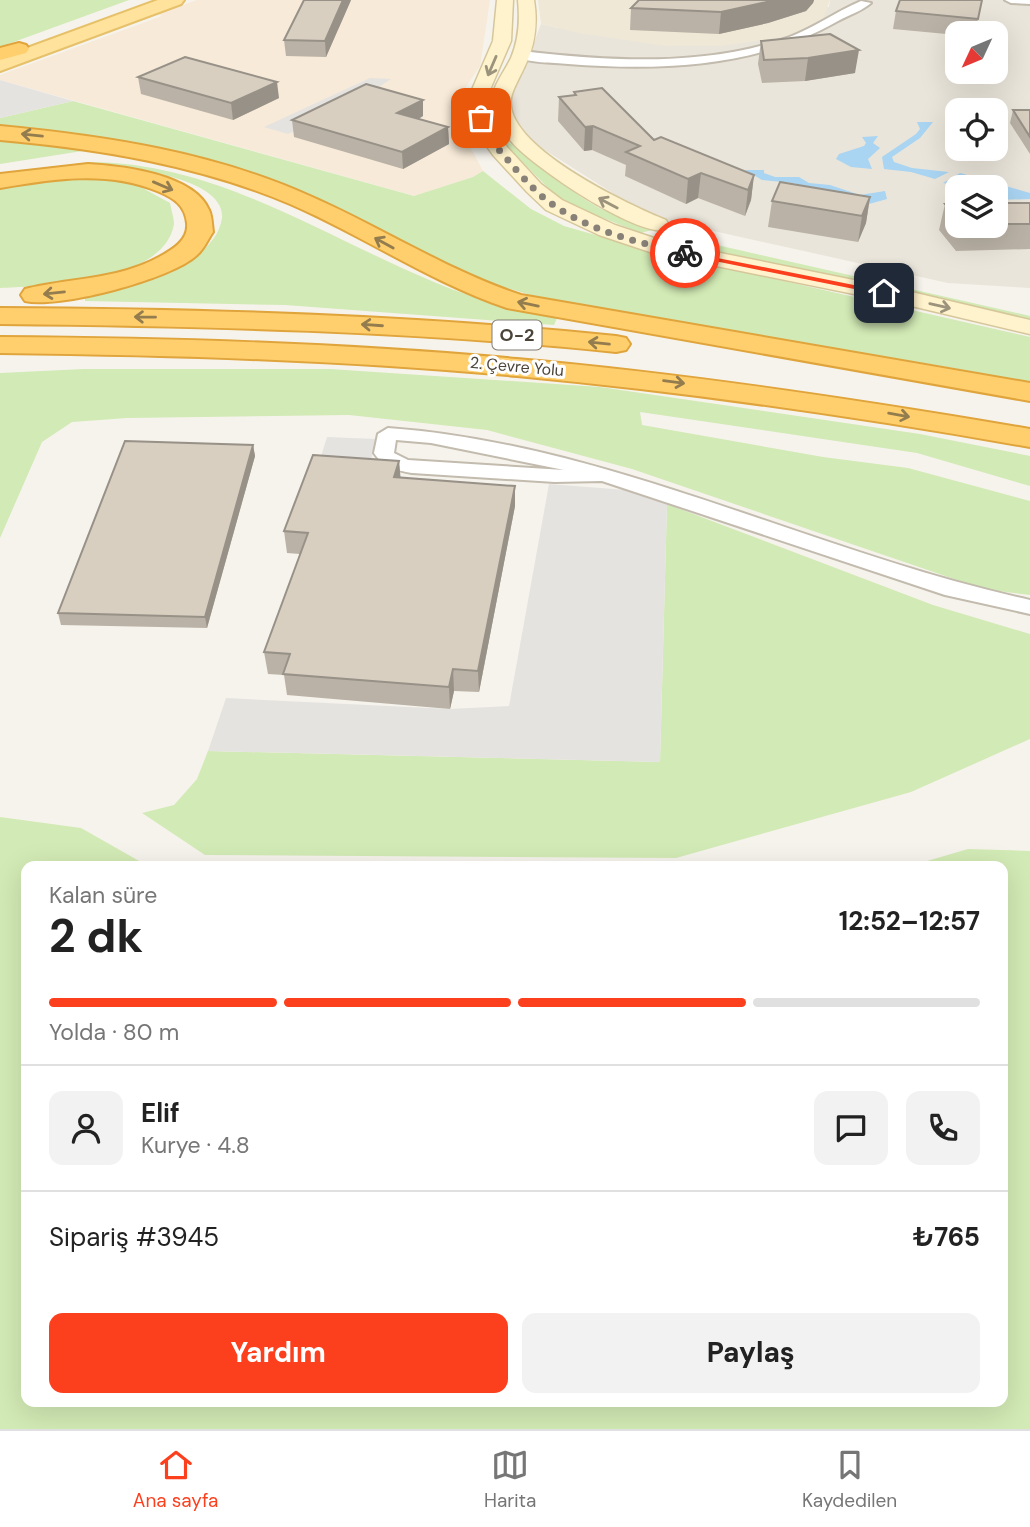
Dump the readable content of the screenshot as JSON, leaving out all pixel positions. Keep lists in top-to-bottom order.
{
  "streets": {
    "highway": ["O-2", "2. Çevre Yolu"]
  },
  "north": "bottom left",
  "page": {
    "heading": ["2 dk", "Kalan süre", "12:52–12:57"],
    "panel": [
      "Elif",
      "Kurye · 4.8",
      "Sipariş #3945",
      "₺765"
    ],
    "bar": "Yolda · 80 m",
    "buttons": ["Yardım", "Paylaş"],
    "tabs": ["Ana sayfa", "Harita", "Kaydedilen"]
  }
}
